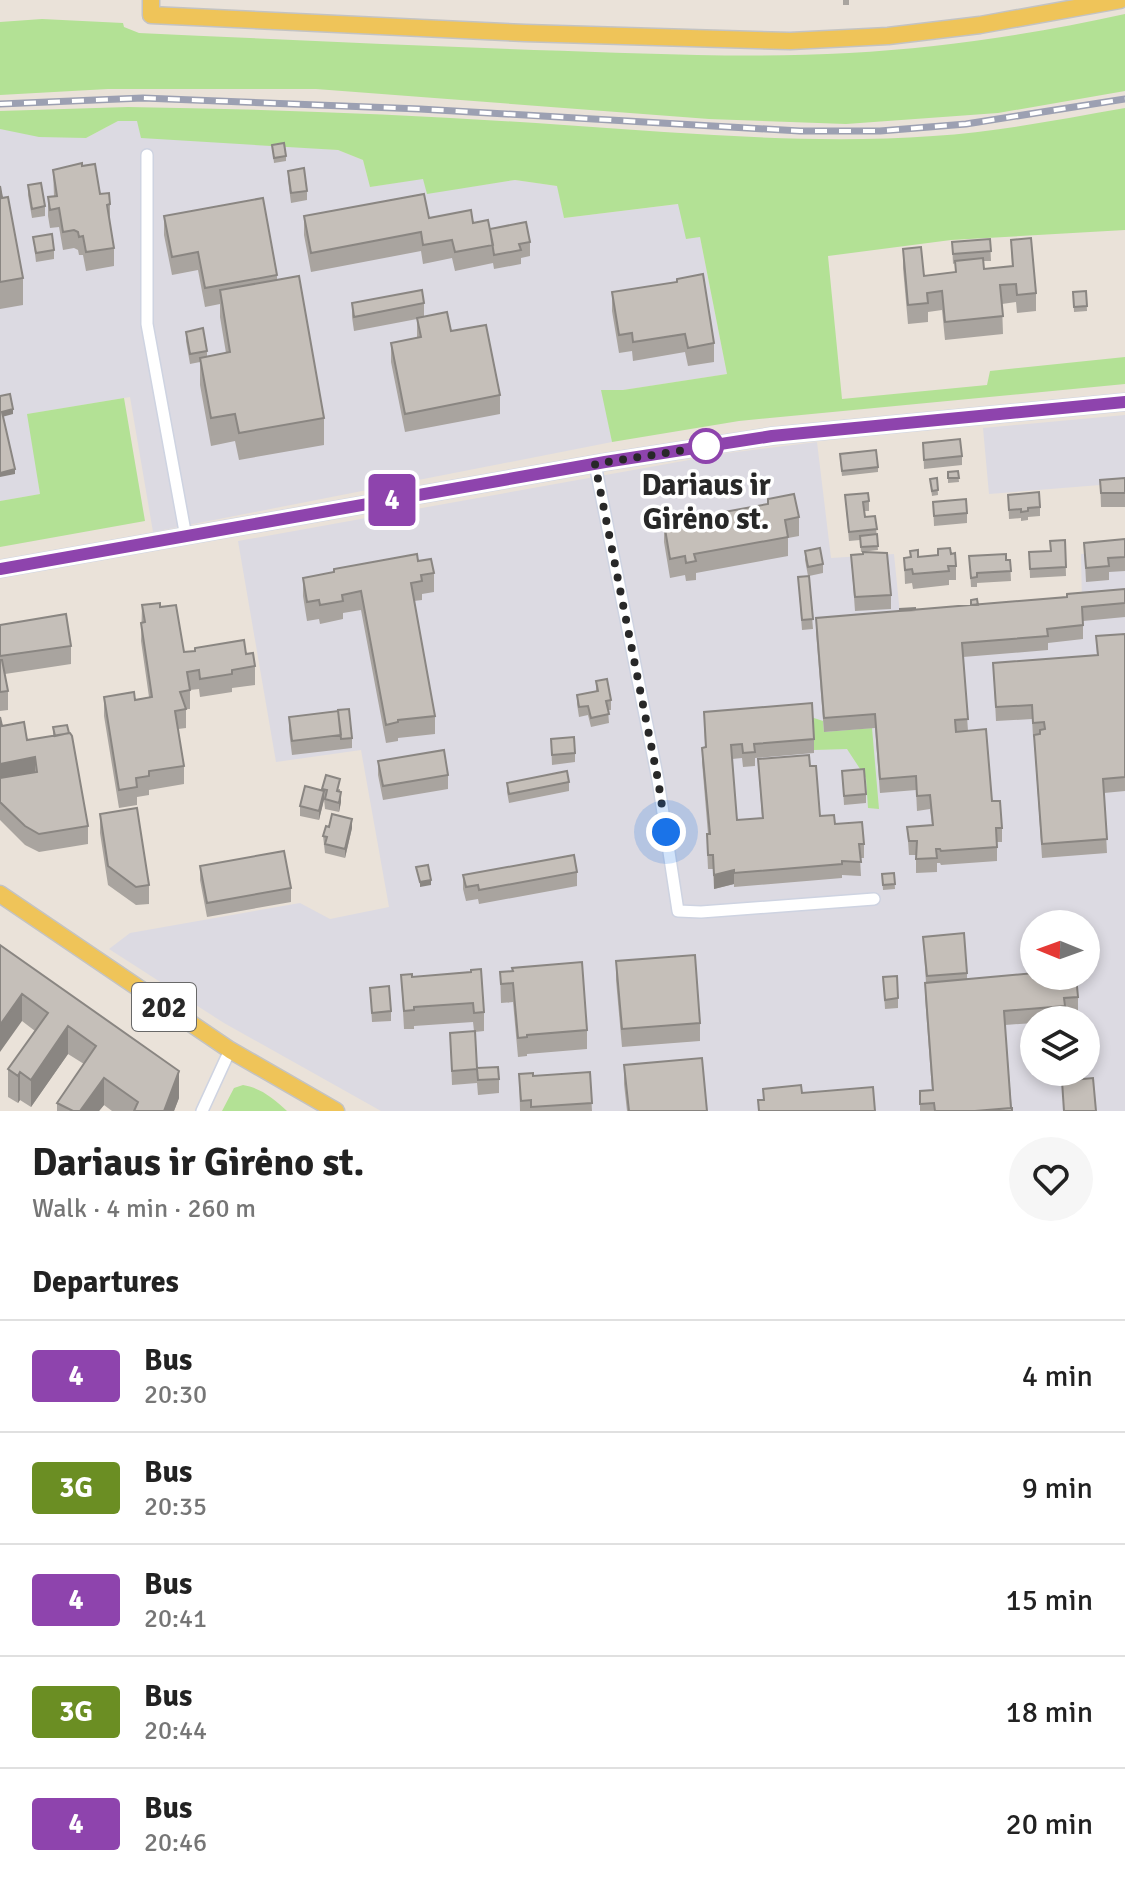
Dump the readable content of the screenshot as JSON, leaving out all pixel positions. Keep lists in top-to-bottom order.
{
  "streets": {
    "main road": ["202"]
  },
  "places": ["Dariaus ir Girėno st."],
  "lines": ["bus line 4"],
  "north": "left",
  "page": {
    "on_map": "4",
    "heading": [
      ["Dariaus ir Girėno st.", "Walk · 4 min · 260 m"],
      "Departures"
    ],
    "list": [
      {
        "mark": "4",
        "name": "Bus",
        "note": "20:30",
        "value": "4 min"
      },
      {
        "mark": "3G",
        "name": "Bus",
        "note": "20:35",
        "value": "9 min"
      },
      {
        "mark": "4",
        "name": "Bus",
        "note": "20:41",
        "value": "15 min"
      },
      {
        "mark": "3G",
        "name": "Bus",
        "note": "20:44",
        "value": "18 min"
      },
      {
        "mark": "4",
        "name": "Bus",
        "note": "20:46",
        "value": "20 min"
      }
    ]
  }
}
